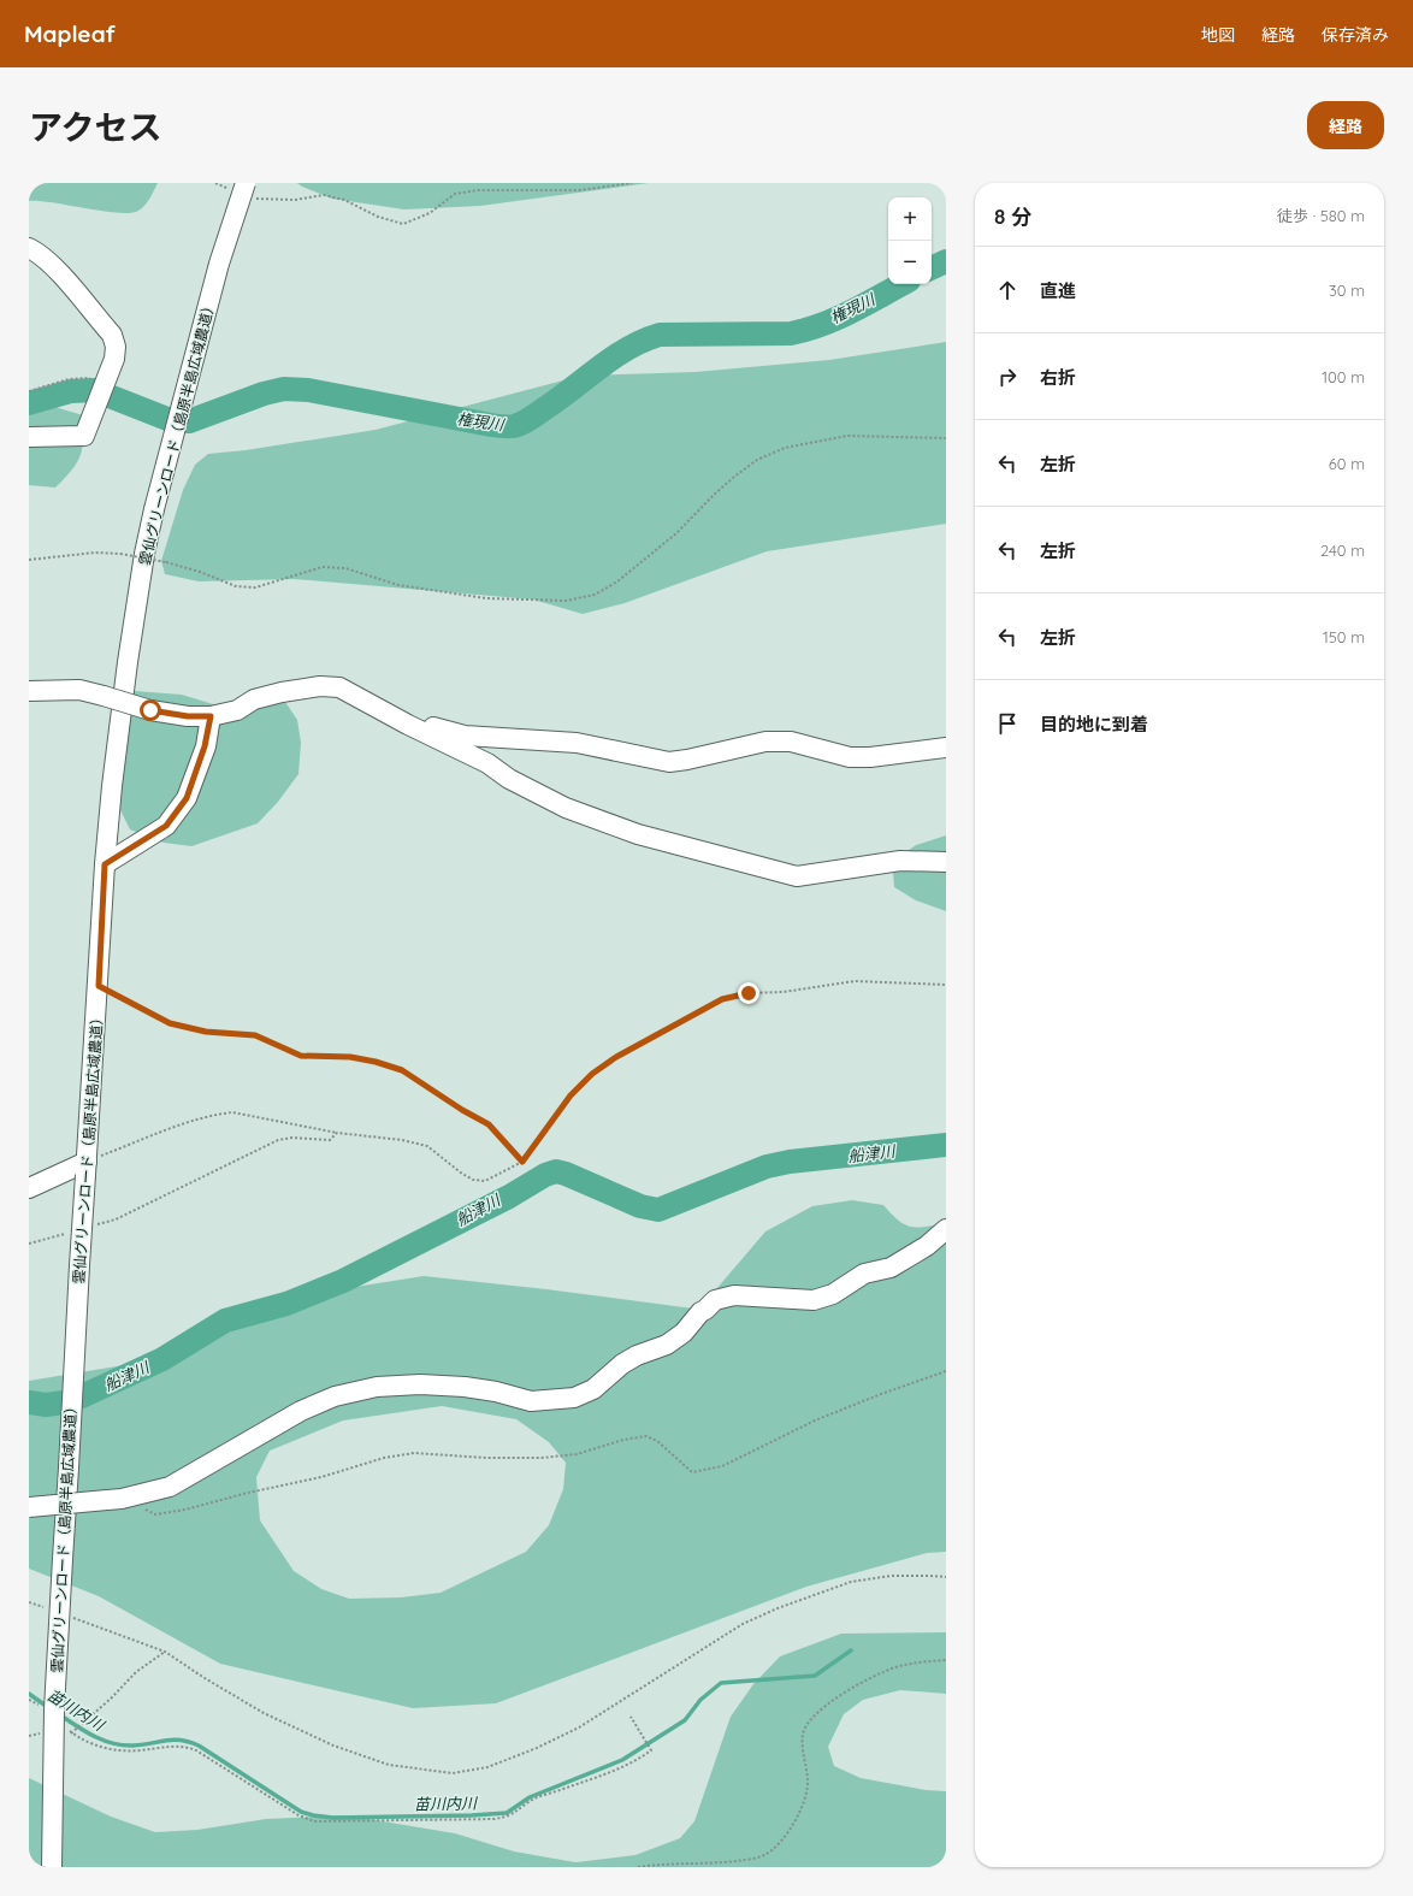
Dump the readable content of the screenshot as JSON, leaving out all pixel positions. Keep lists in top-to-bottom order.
{
  "streets": {
    "street": ["雲仙グリーンロード（島原半島広域農道）"]
  },
  "water": ["権現川", "船津川", "苗川内川"],
  "page": {
    "header": "Mapleaf",
    "nav": ["地図", "経路", "保存済み"],
    "title": "アクセス",
    "buttons": "経路",
    "heading": ["8 分", "徒歩 · 580 m"],
    "map_buttons": ["+", "−"],
    "list": [
      ["直進", "30 m"],
      ["右折", "100 m"],
      ["左折", "60 m"],
      ["左折", "240 m"],
      ["左折", "150 m"],
      "目的地に到着"
    ]
  }
}
